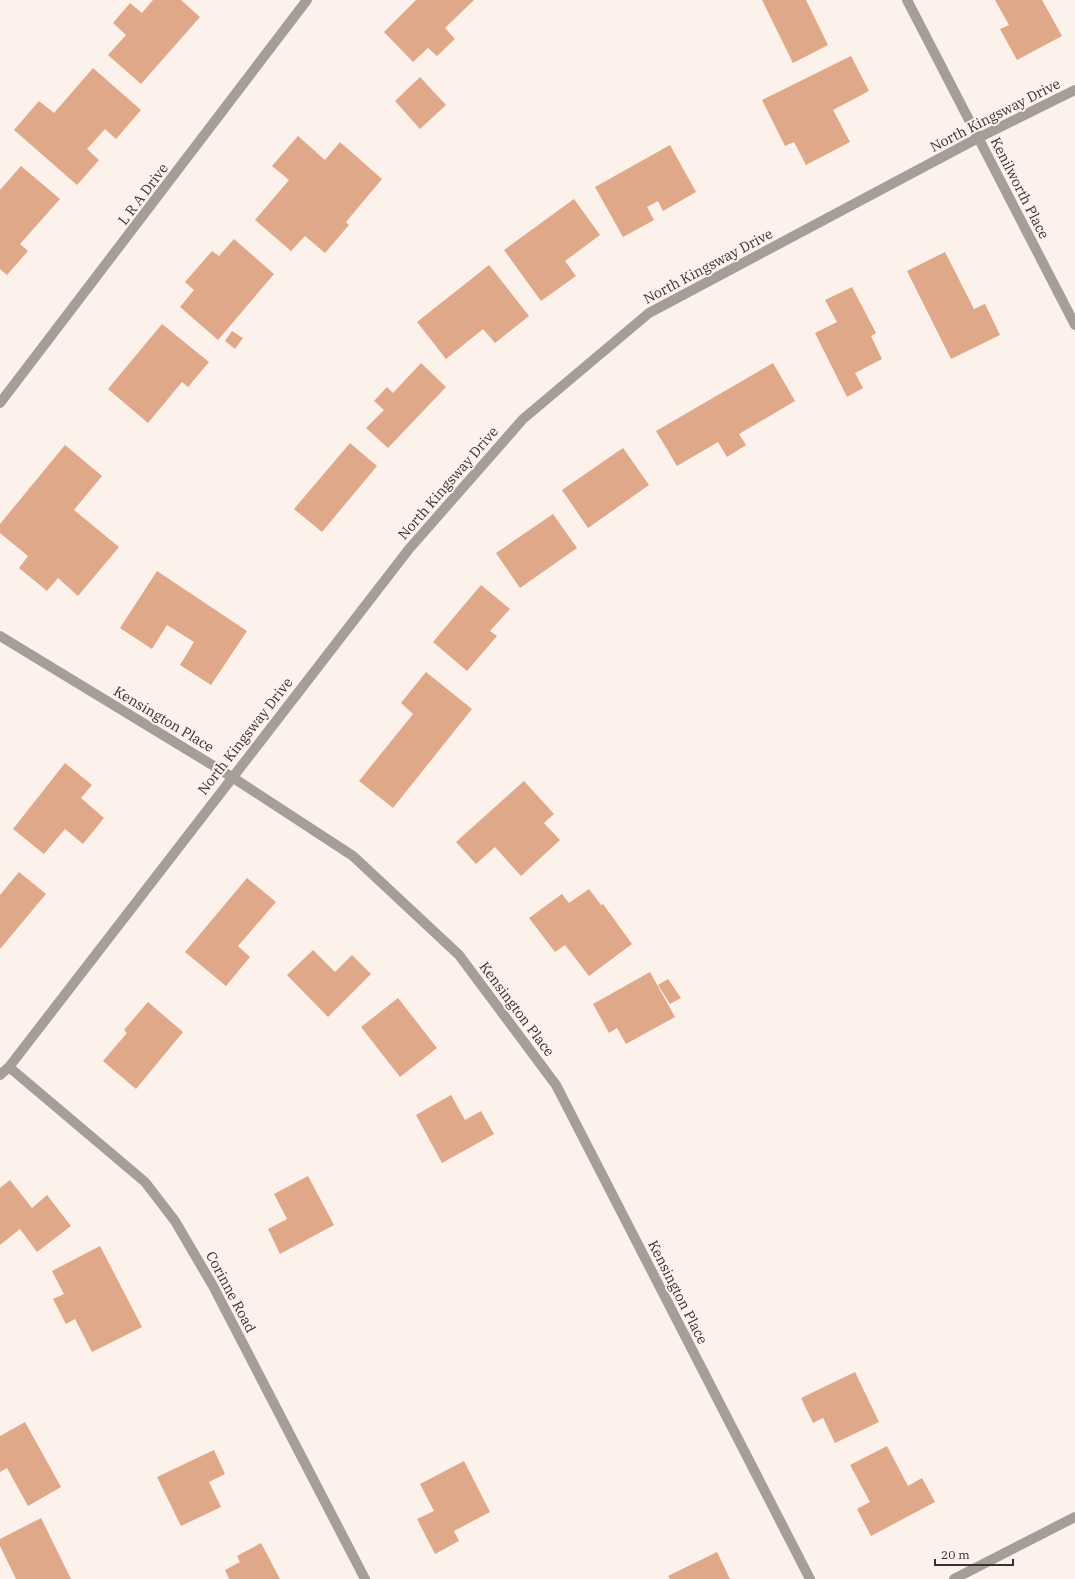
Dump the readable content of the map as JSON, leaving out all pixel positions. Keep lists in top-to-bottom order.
{
  "streets": {
    "street": [
      "North Kingsway Drive",
      "Kenilworth Place",
      "L R A Drive",
      "Kensington Place",
      "Corinne Road"
    ]
  },
  "crossings": [
    ["North Kingsway Drive", "Kenilworth Place"],
    ["North Kingsway Drive", "Kensington Place"],
    ["North Kingsway Drive", "Corinne Road"]
  ],
  "scale_bar": "20 m"
}
